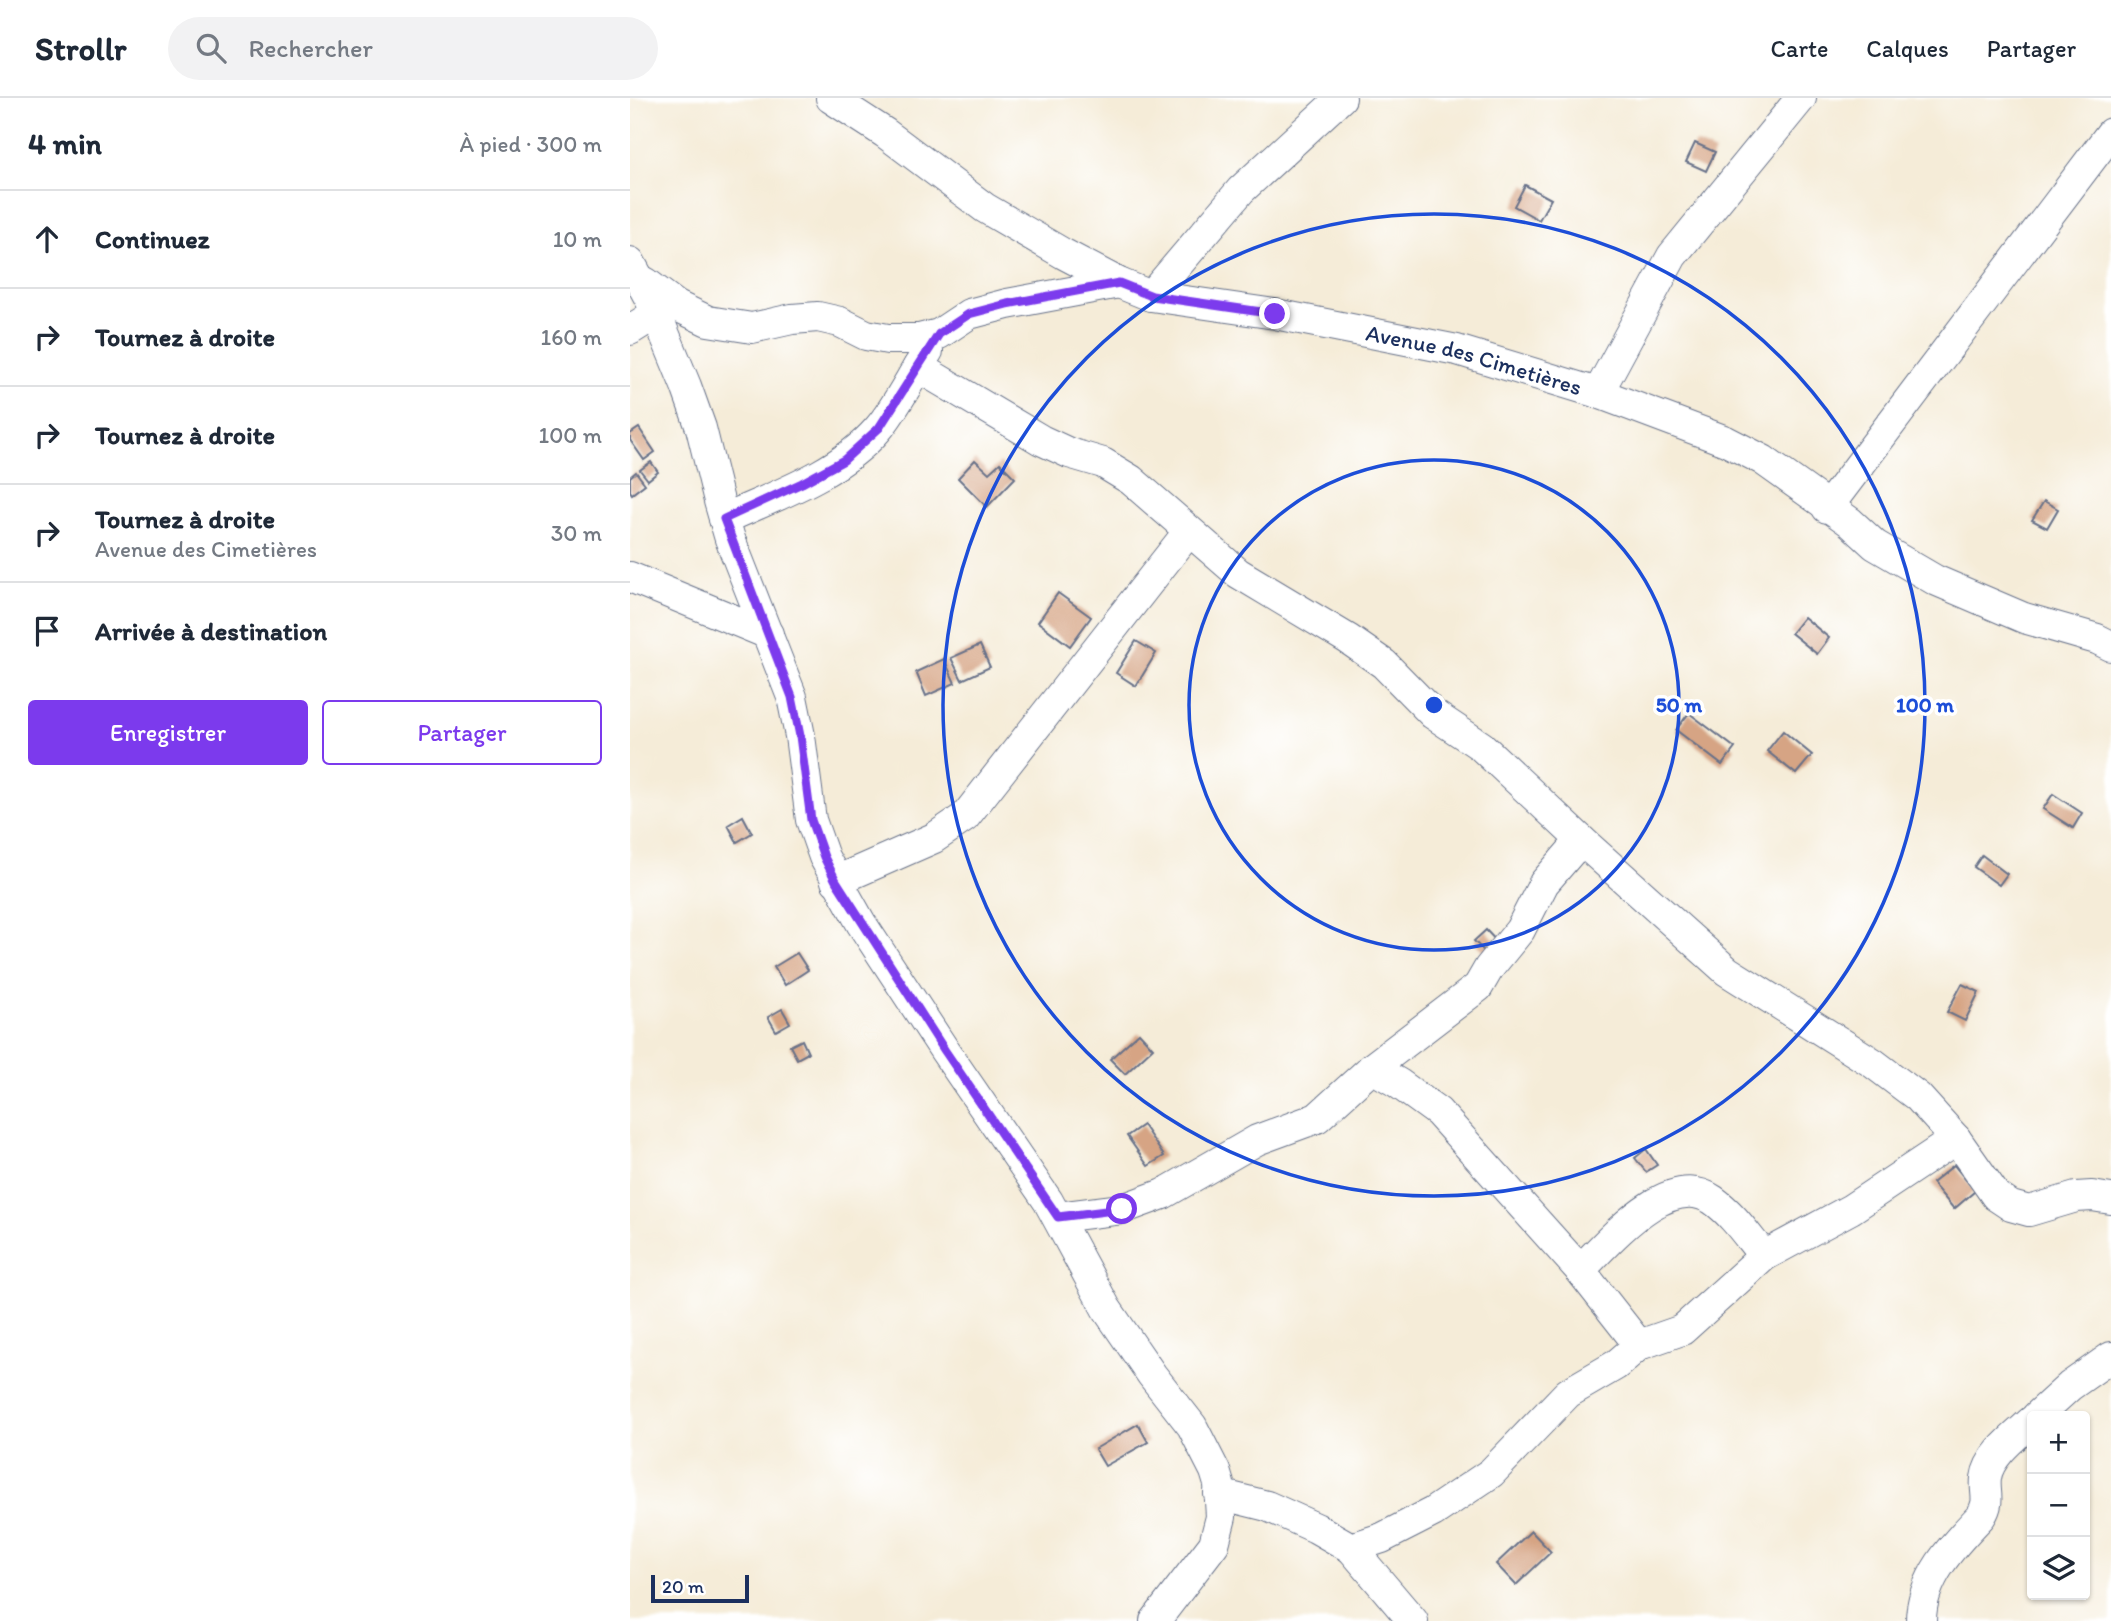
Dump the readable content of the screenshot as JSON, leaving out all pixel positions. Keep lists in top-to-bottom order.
{
  "streets": {
    "street": ["Avenue des Cimetières"]
  },
  "scale_bar": "20 m",
  "page": {
    "header": "Strollr",
    "search": "Rechercher",
    "nav": ["Carte", "Calques", "Partager"],
    "heading": ["4 min", "À pied · 300 m"],
    "list": [
      ["Continuez", "10 m"],
      ["Tournez à droite", "160 m"],
      ["Tournez à droite", "100 m"],
      ["Tournez à droite", "Avenue des Cimetières", "30 m"],
      "Arrivée à destination"
    ],
    "buttons": ["Enregistrer", "Partager"],
    "map_buttons": ["+", "−"],
    "scale": "20 m"
  },
  "rings": ["50 m", "100 m"]
}
